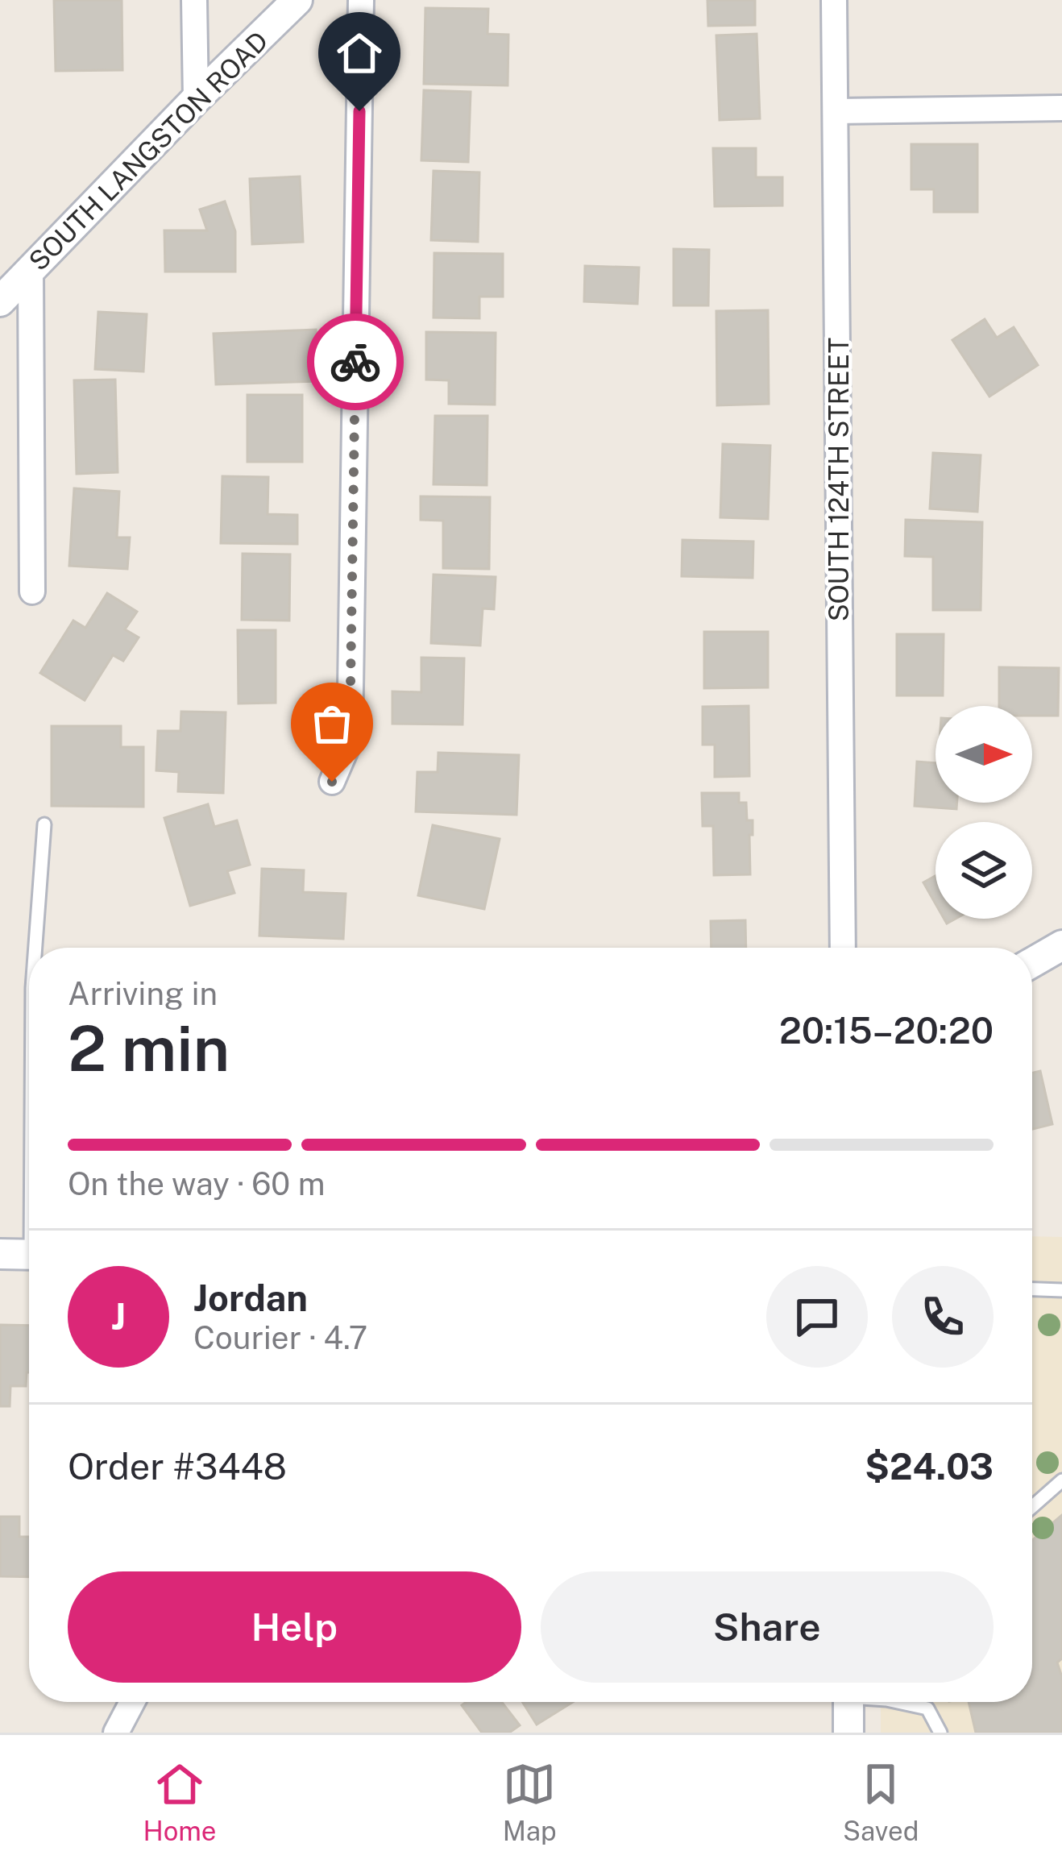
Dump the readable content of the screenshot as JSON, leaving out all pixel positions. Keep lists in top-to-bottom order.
{
  "streets": {
    "street": ["SOUTH LANGSTON ROAD", "SOUTH 124TH STREET"]
  },
  "north": "right",
  "page": {
    "heading": ["2 min", "Arriving in", "20:15–20:20"],
    "panel": [
      "Jordan",
      "Courier · 4.7",
      "Order #3448",
      "$24.03"
    ],
    "bar": "On the way · 60 m",
    "round": "J",
    "buttons": ["Help", "Share"],
    "tabs": ["Home", "Map", "Saved"]
  }
}
